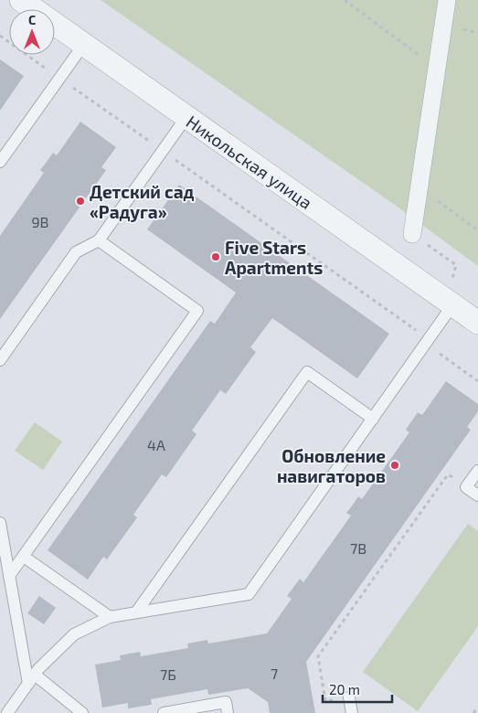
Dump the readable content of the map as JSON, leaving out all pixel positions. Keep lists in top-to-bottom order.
{
  "streets": {
    "street": ["Никольская улица"]
  },
  "places": ["Детский сад «Радуга»", "Five Stars Apartments", "Обновление навигаторов"],
  "house_numbers": [
    "9В",
    "4А",
    "7В",
    "7",
    "7Б"
  ],
  "scale_bar": "20 m",
  "north": "top"
}
